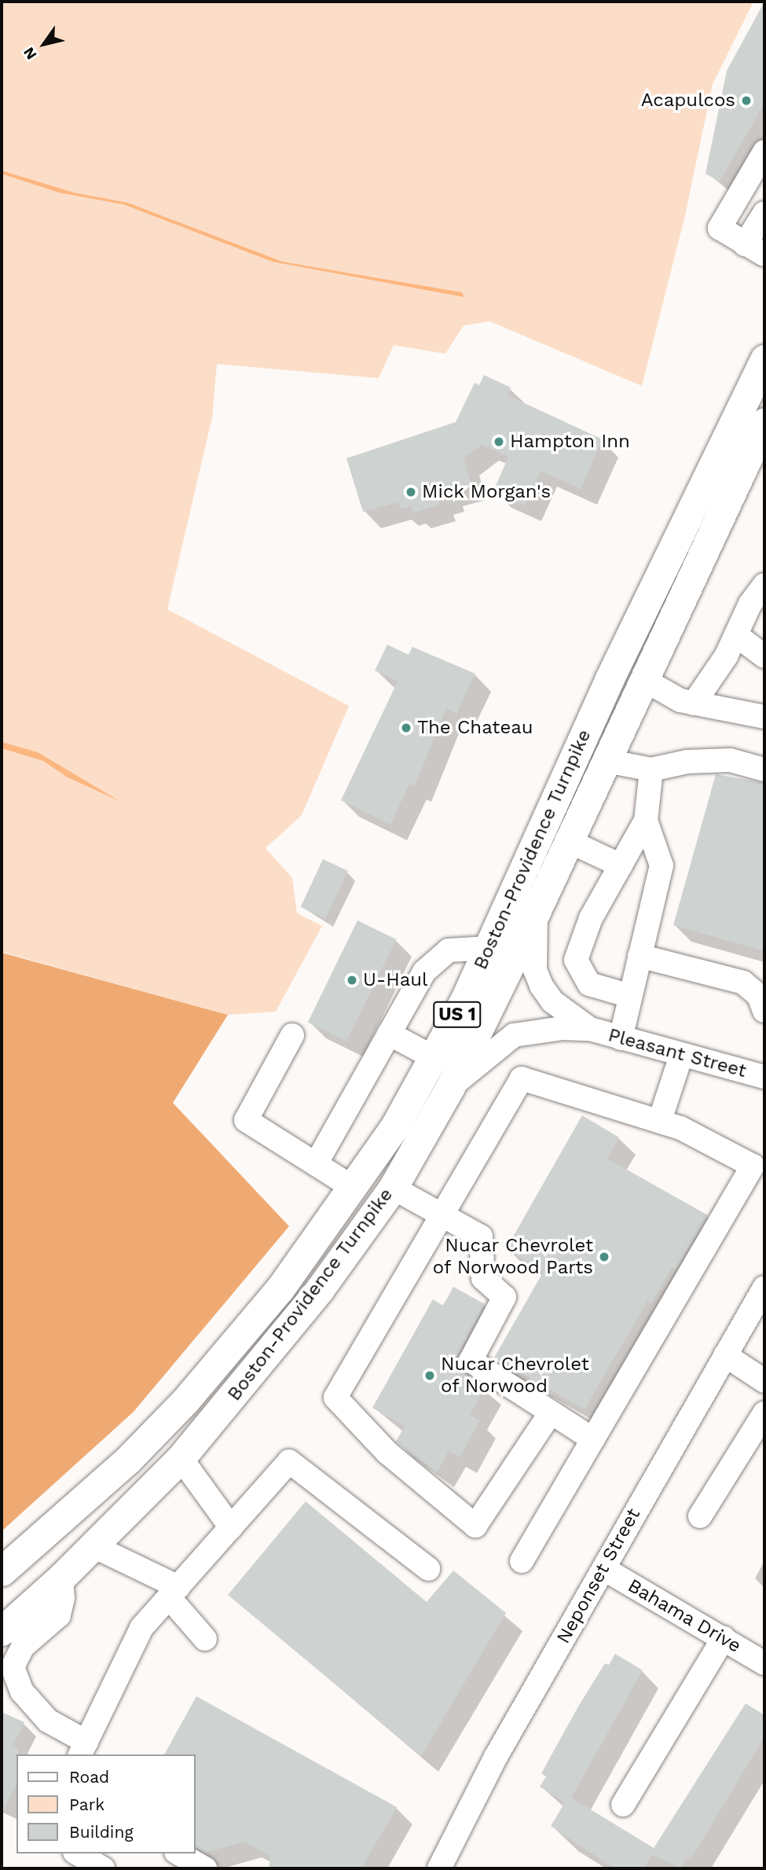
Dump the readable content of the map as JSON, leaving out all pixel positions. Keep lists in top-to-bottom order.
{
  "streets": {
    "main road": ["Boston-Providence Turnpike", "US 1"],
    "street": ["Pleasant Street", "Neponset Street", "Bahama Drive"]
  },
  "crossings": [
    ["Boston-Providence Turnpike", "Pleasant Street"],
    ["Neponset Street", "Bahama Drive"]
  ],
  "places": [
    "Acapulcos",
    "Hampton Inn",
    "Mick Morgan's",
    "The Chateau",
    "U-Haul",
    "Nucar Chevrolet of Norwood Parts",
    "Nucar Chevrolet of Norwood"
  ],
  "legend": ["Road", "Park", "Building"],
  "north": "bottom left"
}
